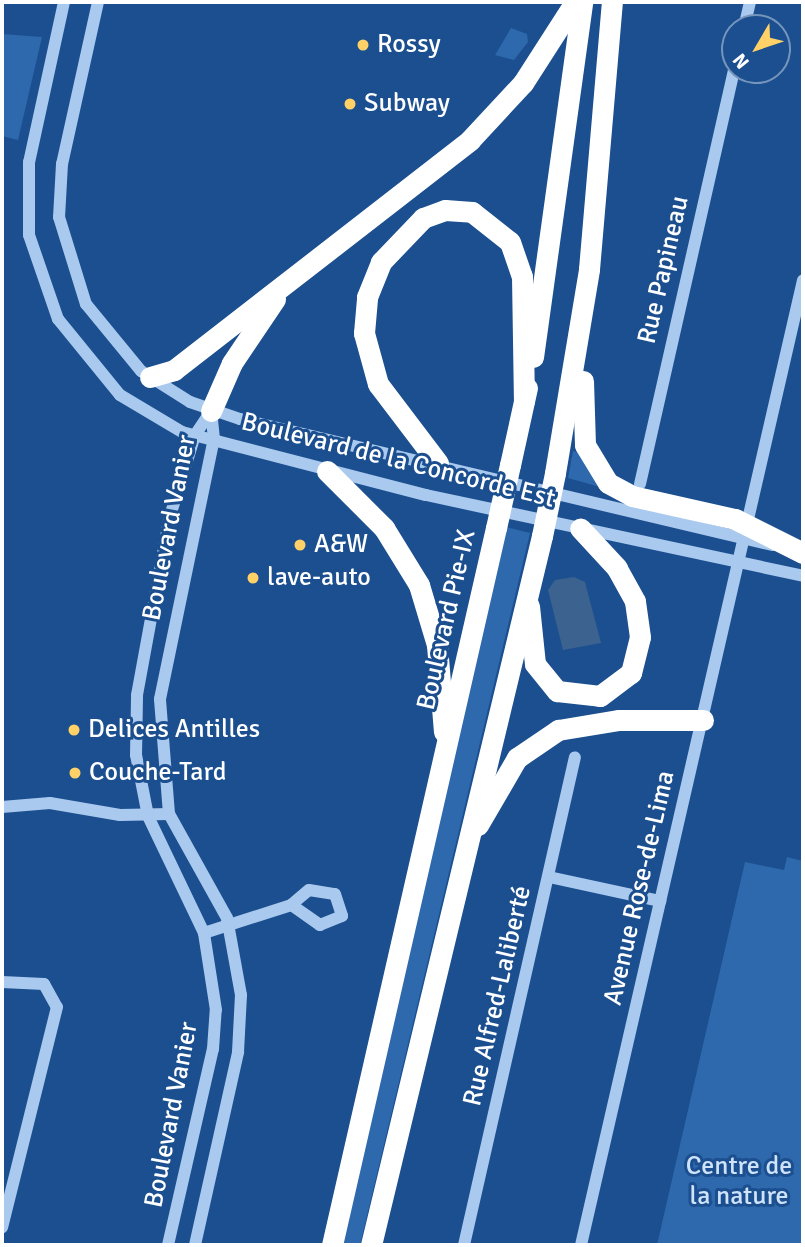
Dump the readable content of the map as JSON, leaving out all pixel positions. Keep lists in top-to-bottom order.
{
  "streets": {
    "highway": ["Boulevard Pie-IX"],
    "street": [
      "Rue Papineau",
      "Boulevard de la Concorde Est",
      "Boulevard Vanier",
      "Avenue Rose-de-Lima",
      "Rue Alfred-Laliberté"
    ]
  },
  "crossings": [
    ["Boulevard de la Concorde Est", "Boulevard Vanier"],
    ["Boulevard de la Concorde Est", "Avenue Rose-de-Lima"]
  ],
  "parks": ["Centre de la nature"],
  "places": [
    "Rossy",
    "Subway",
    "A&W",
    "lave-auto",
    "Delices Antilles",
    "Couche-Tard"
  ],
  "north": "bottom left"
}
